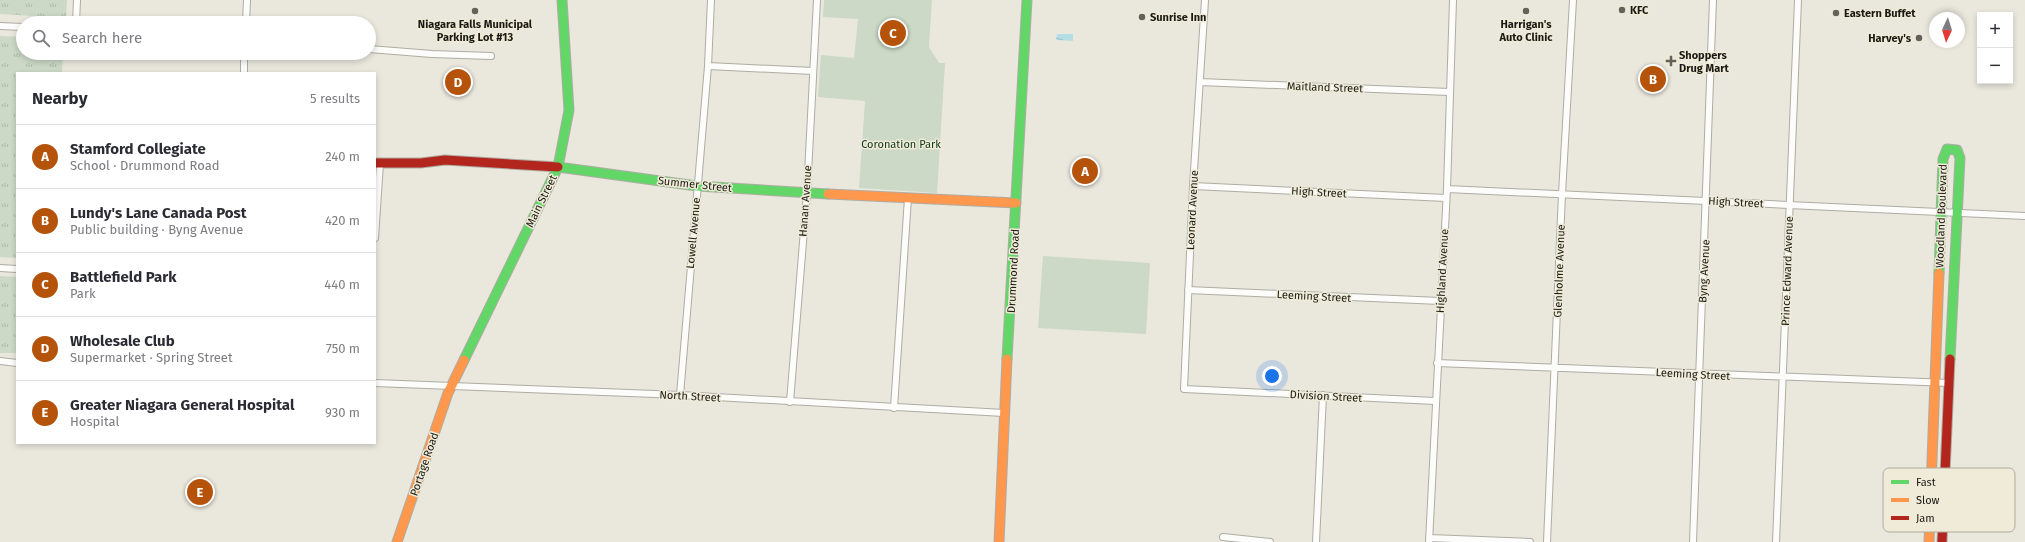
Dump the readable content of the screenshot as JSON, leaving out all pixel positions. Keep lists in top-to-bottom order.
{
  "streets": {
    "street": [
      "Maitland Street",
      "Summer Street",
      "High Street",
      "Main Street",
      "Hanan Avenue",
      "Leonard Avenue",
      "Woodland Boulevard",
      "Lowell Avenue",
      "Drummond Road",
      "Highland Avenue",
      "Glenholme Avenue",
      "Byng Avenue",
      "Prince Edward Avenue",
      "Leeming Street",
      "North Street",
      "Division Street",
      "Portage Road"
    ]
  },
  "crossings": [
    ["Maitland Street", "Leonard Avenue"],
    ["Maitland Street", "Highland Avenue"],
    ["Summer Street", "Main Street"],
    ["Summer Street", "Hanan Avenue"],
    ["Summer Street", "Lowell Avenue"],
    ["Summer Street", "Drummond Road"],
    ["High Street", "Leonard Avenue"],
    ["High Street", "Woodland Boulevard"],
    ["High Street", "Highland Avenue"],
    ["High Street", "Glenholme Avenue"],
    ["High Street", "Byng Avenue"],
    ["High Street", "Prince Edward Avenue"],
    ["Main Street", "North Street"],
    ["Main Street", "Portage Road"],
    ["Hanan Avenue", "North Street"],
    ["Leonard Avenue", "Leeming Street"],
    ["Leonard Avenue", "Division Street"],
    ["Woodland Boulevard", "Leeming Street"],
    ["Lowell Avenue", "North Street"],
    ["Drummond Road", "North Street"],
    ["Highland Avenue", "Leeming Street"],
    ["Highland Avenue", "Division Street"],
    ["Glenholme Avenue", "Leeming Street"],
    ["Byng Avenue", "Leeming Street"],
    ["Prince Edward Avenue", "Leeming Street"],
    ["North Street", "Portage Road"]
  ],
  "parks": ["Coronation Park"],
  "places": {
    "other": [
      "KFC",
      "Niagara Falls Municipal Parking Lot #13",
      "Harrigan's Auto Clinic",
      "Eastern Buffet",
      "Sunrise Inn",
      "Harvey's"
    ],
    "health": ["Shoppers Drug Mart"]
  },
  "legend": ["Fast", "Slow", "Jam"],
  "north": "bottom",
  "page": {
    "map_buttons": ["+", "−"],
    "search": "Search here",
    "pins": [
      "C",
      "B",
      "D",
      "A",
      "E"
    ],
    "heading": ["Nearby", "5 results"],
    "list": [
      {
        "mark": "A",
        "name": "Stamford Collegiate",
        "note": "School · Drummond Road",
        "value": "240 m"
      },
      {
        "mark": "B",
        "name": "Lundy's Lane Canada Post",
        "note": "Public building · Byng Avenue",
        "value": "420 m"
      },
      {
        "mark": "C",
        "name": "Battlefield Park",
        "note": "Park",
        "value": "440 m"
      },
      {
        "mark": "D",
        "name": "Wholesale Club",
        "note": "Supermarket · Spring Street",
        "value": "750 m"
      },
      {
        "mark": "E",
        "name": "Greater Niagara General Hospital",
        "note": "Hospital",
        "value": "930 m"
      }
    ]
  }
}
